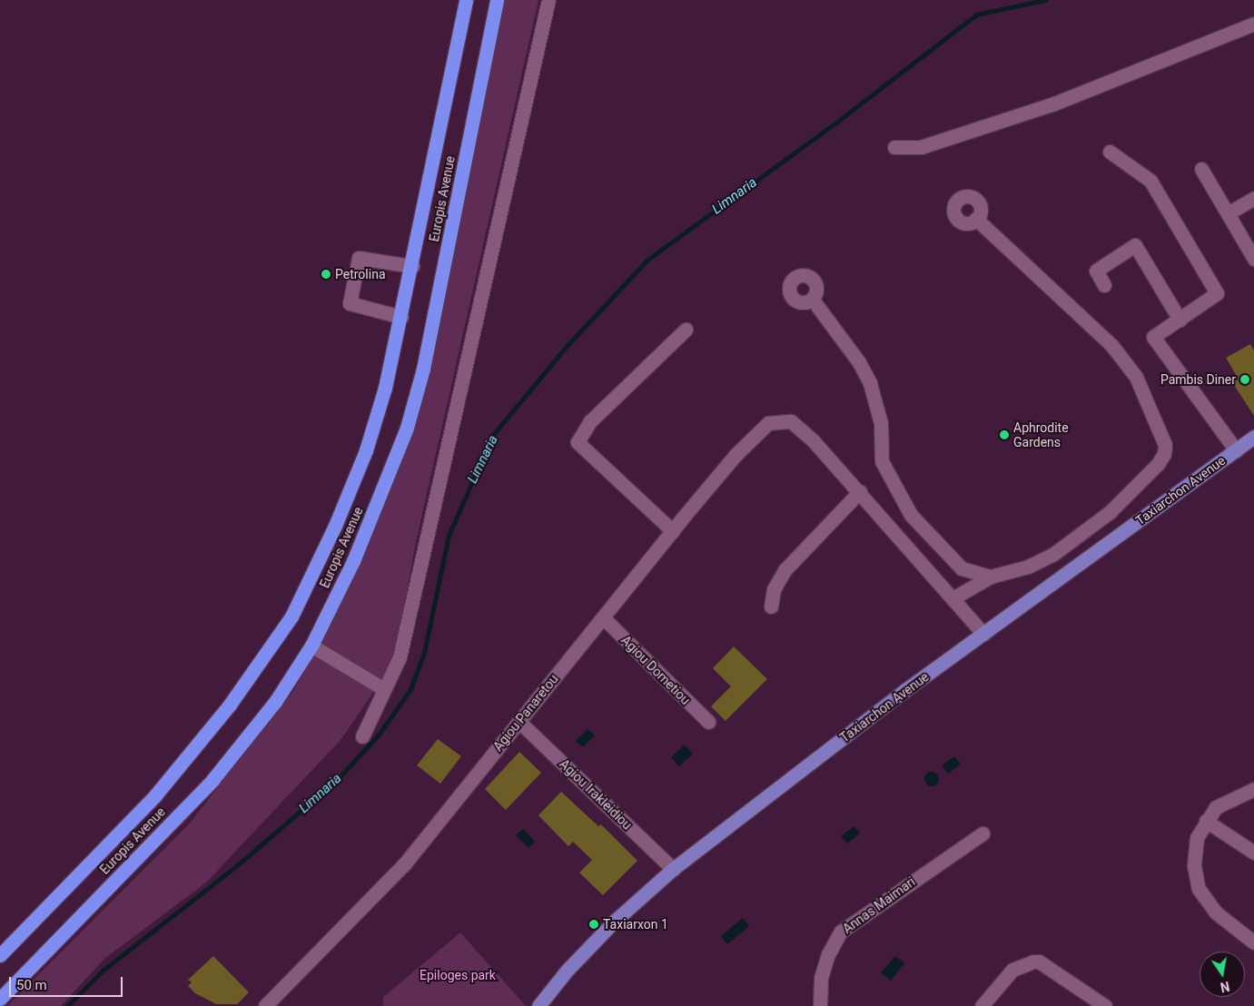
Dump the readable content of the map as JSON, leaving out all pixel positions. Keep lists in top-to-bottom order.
{
  "streets": {
    "highway": ["Europis Avenue"],
    "main road": ["Taxiarchon Avenue"],
    "street": [
      "Agiou Dometiou",
      "Agiou Panaretou",
      "Agiou Irakleidiou",
      "Annas Maimari"
    ]
  },
  "crossings": [
    ["Taxiarchon Avenue", "Agiou Irakleidiou"],
    ["Agiou Dometiou", "Agiou Panaretou"],
    ["Agiou Panaretou", "Agiou Irakleidiou"]
  ],
  "water": ["Limnaria"],
  "parks": ["Epiloges park"],
  "places": [
    "Petrolina",
    "Pambis Diner",
    "Aphrodite Gardens",
    "Taxiarxon 1"
  ],
  "scale_bar": "50 m",
  "north": "bottom"
}
